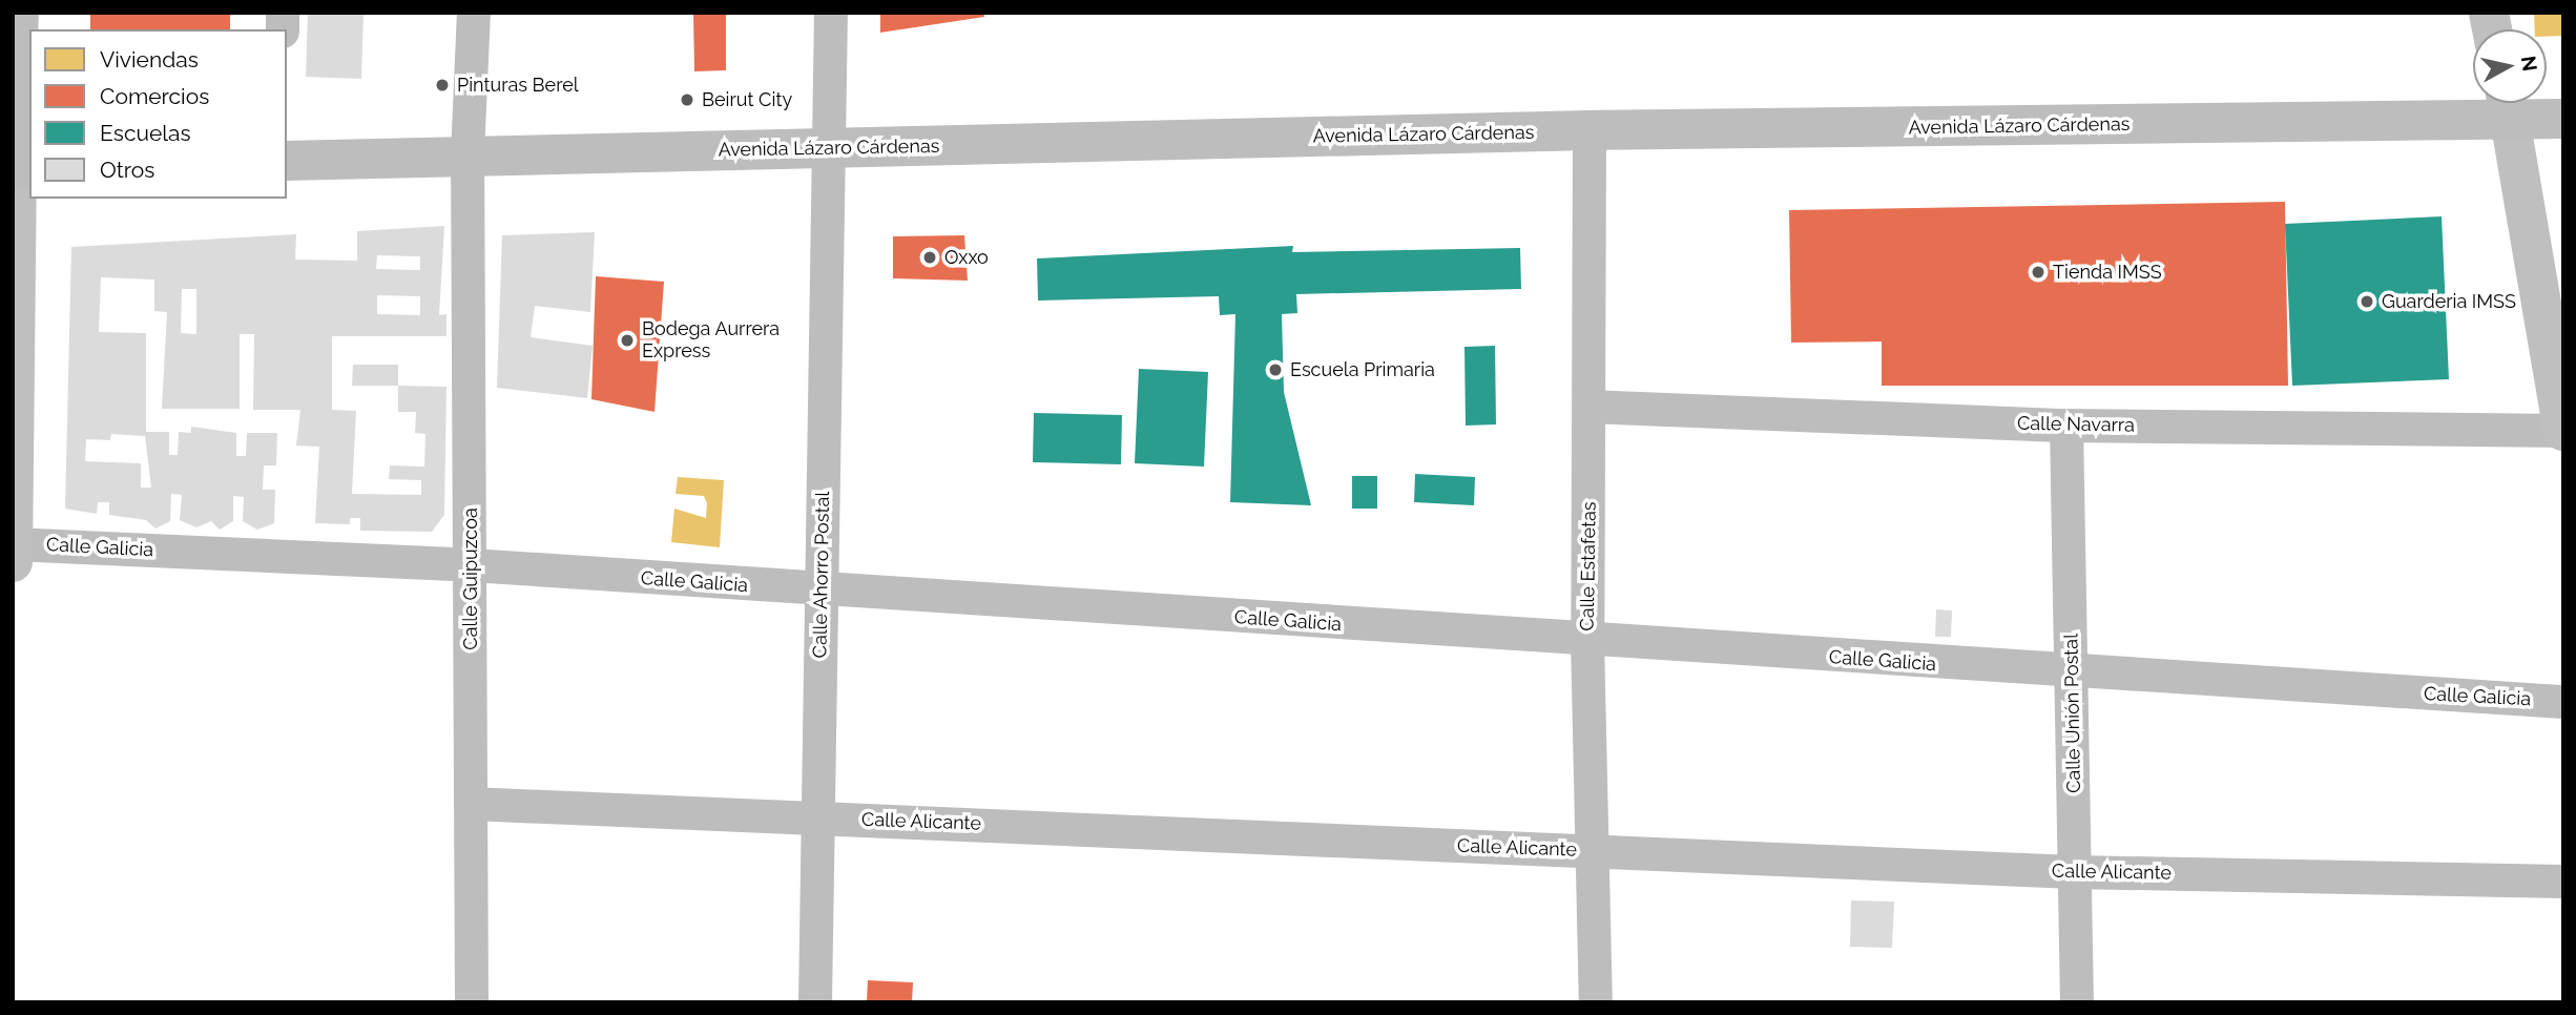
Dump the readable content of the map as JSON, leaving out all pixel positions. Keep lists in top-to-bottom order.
{
  "streets": {
    "main road": ["Avenida Lázaro Cárdenas"],
    "street": [
      "Calle Navarra",
      "Calle Galicia",
      "Calle Estafetas",
      "Calle Ahorro Postal",
      "Calle Guipuzcoa",
      "Calle Unión Postal",
      "Calle Alicante"
    ]
  },
  "crossings": [
    ["Avenida Lázaro Cárdenas", "Calle Estafetas"],
    ["Avenida Lázaro Cárdenas", "Calle Ahorro Postal"],
    ["Avenida Lázaro Cárdenas", "Calle Guipuzcoa"],
    ["Calle Navarra", "Calle Estafetas"],
    ["Calle Navarra", "Calle Unión Postal"],
    ["Calle Galicia", "Calle Estafetas"],
    ["Calle Galicia", "Calle Ahorro Postal"],
    ["Calle Galicia", "Calle Guipuzcoa"],
    ["Calle Galicia", "Calle Unión Postal"],
    ["Calle Estafetas", "Calle Alicante"],
    ["Calle Ahorro Postal", "Calle Alicante"],
    ["Calle Guipuzcoa", "Calle Alicante"],
    ["Calle Unión Postal", "Calle Alicante"]
  ],
  "places": [
    "Pinturas Berel",
    "Beirut City",
    "Oxxo",
    "Tienda IMSS",
    "Guarderia IMSS",
    "Bodega Aurrera Express",
    "Escuela Primaria"
  ],
  "legend": [
    "Viviendas",
    "Comercios",
    "Escuelas",
    "Otros"
  ],
  "north": "right"
}
